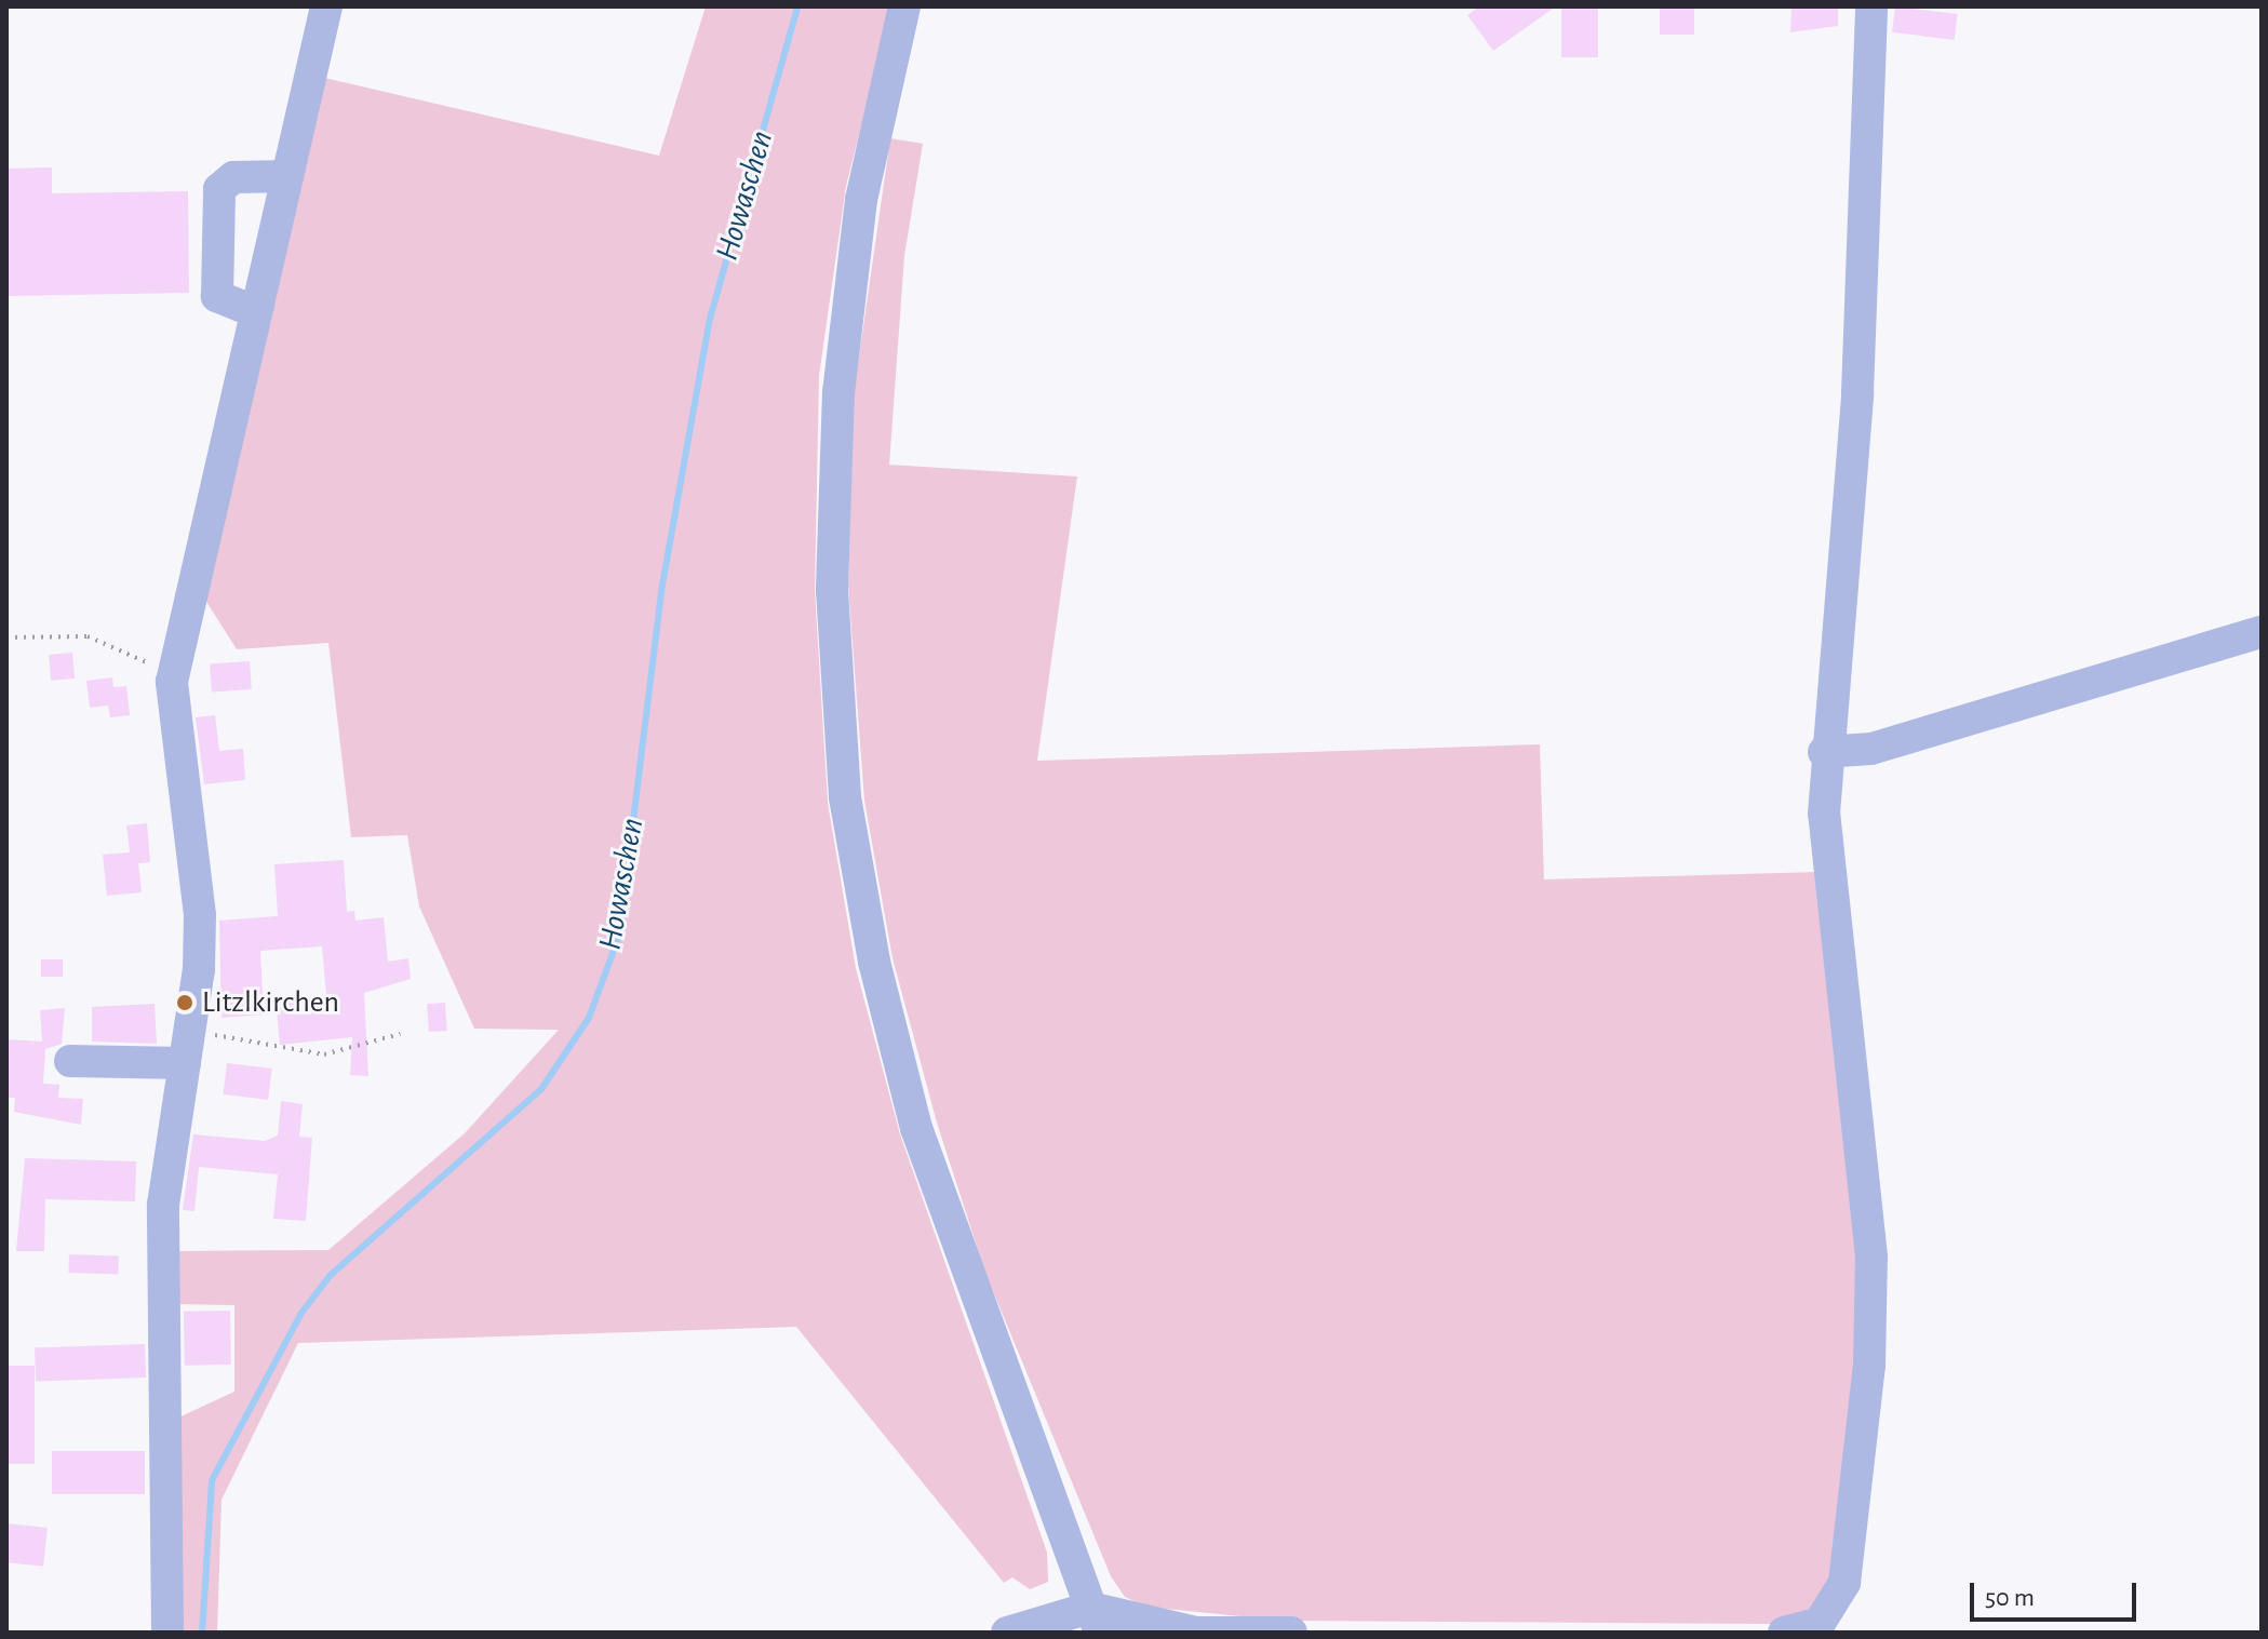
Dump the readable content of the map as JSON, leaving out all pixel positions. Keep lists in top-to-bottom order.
{
  "water": ["Howaschen"],
  "places": ["Litzlkirchen"],
  "scale_bar": "50 m"
}
